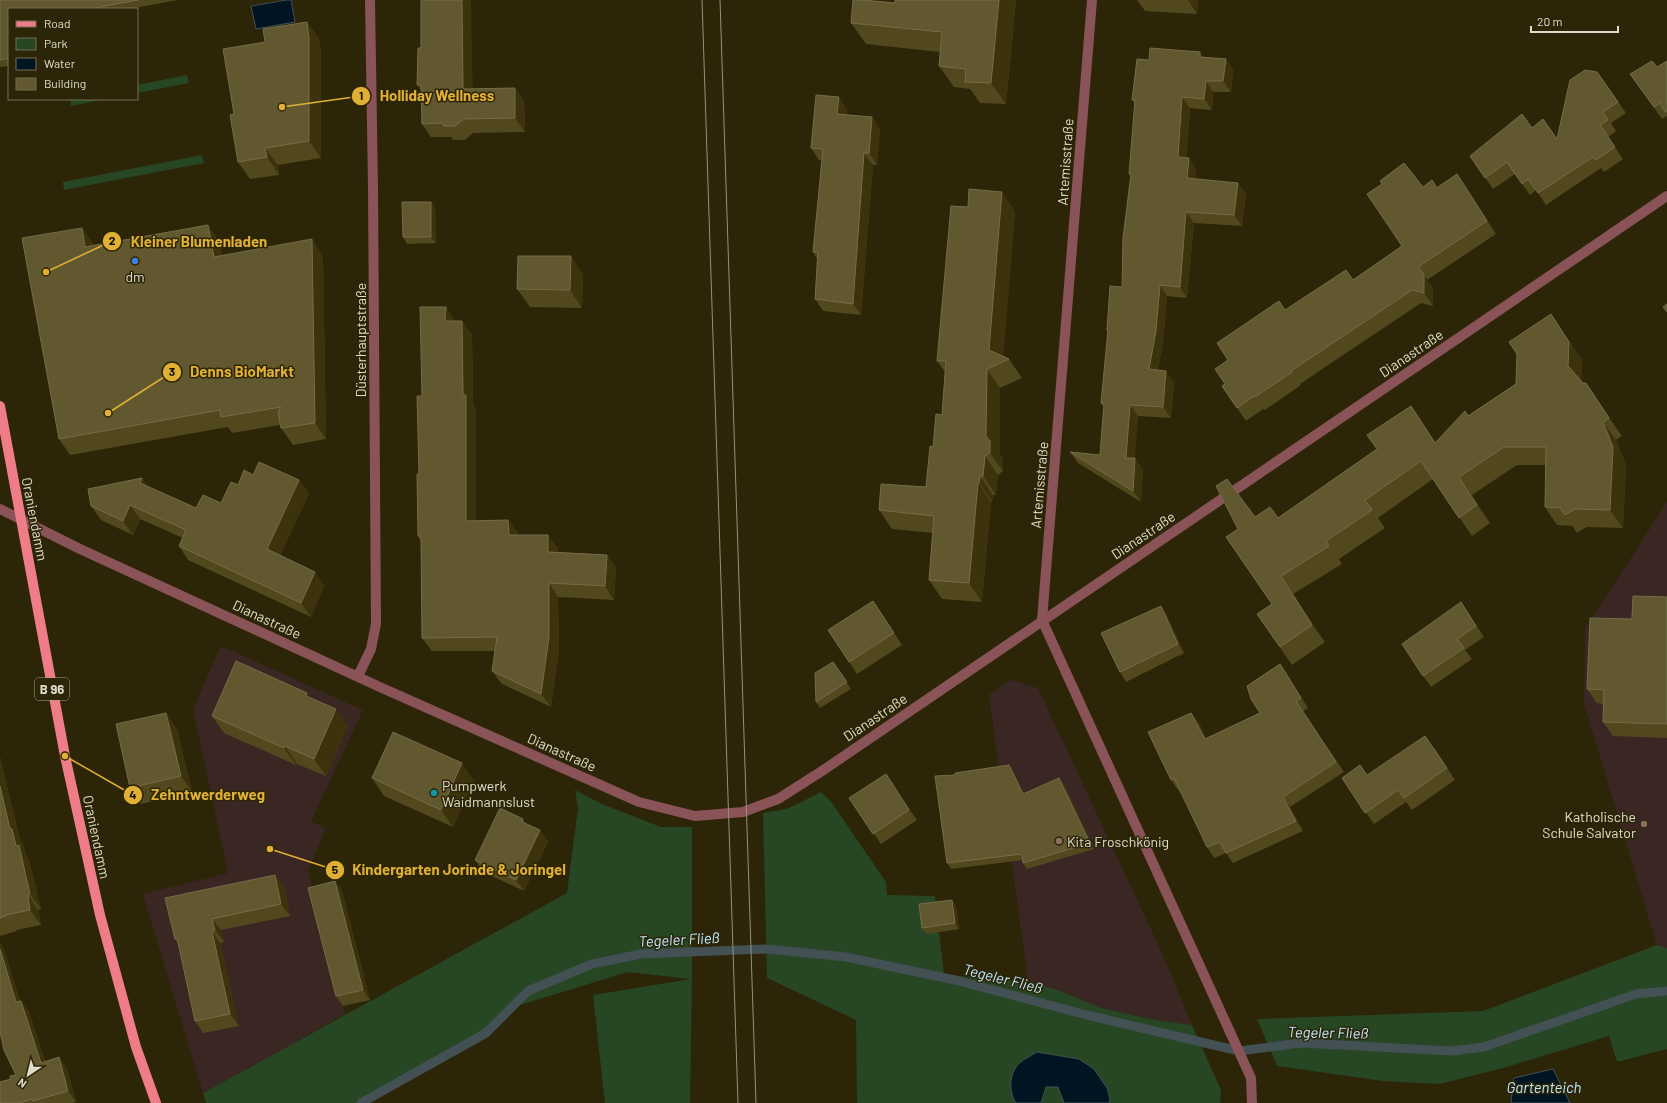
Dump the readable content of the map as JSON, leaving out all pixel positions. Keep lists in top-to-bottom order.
{
  "streets": {
    "main road": ["Oraniendamm", "B 96"],
    "street": ["Artemisstraße", "Düsterhauptstraße", "Dianastraße"]
  },
  "crossings": [
    ["Artemisstraße", "Dianastraße"],
    ["Düsterhauptstraße", "Dianastraße"],
    ["Dianastraße", "Oraniendamm"]
  ],
  "water": ["Tegeler Fließ", "Gartenteich"],
  "places": [
    "Holliday Wellness",
    "dm",
    "Kleiner Blumenladen",
    "Denns BioMarkt",
    "Zehntwerderweg",
    "Pumpwerk Waidmannslust",
    "Katholische Schule Salvator",
    "Kita Froschkönig",
    "Kindergarten Jorinde & Joringel"
  ],
  "legend": [
    "Road",
    "Park",
    "Water",
    "Building"
  ],
  "scale_bar": "20 m",
  "north": "bottom left"
}
